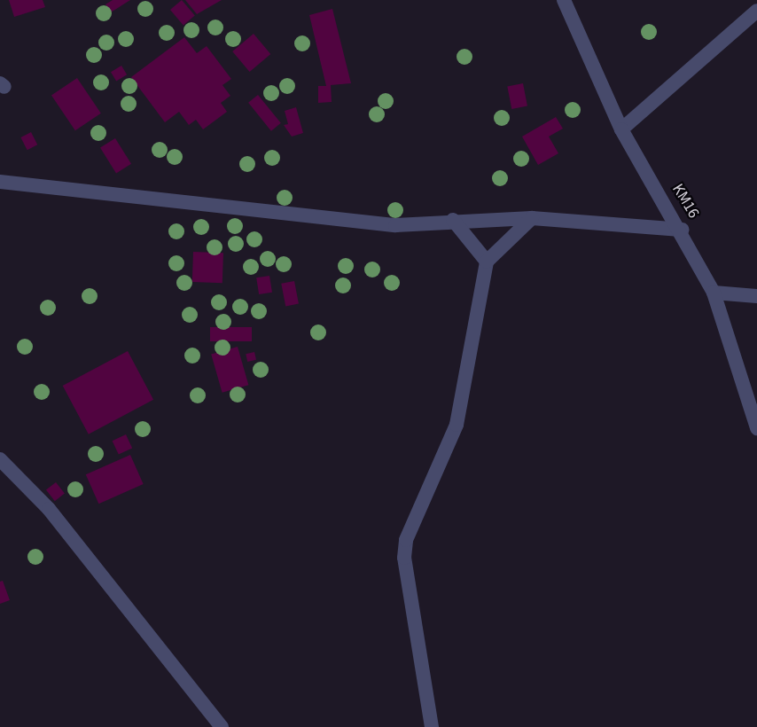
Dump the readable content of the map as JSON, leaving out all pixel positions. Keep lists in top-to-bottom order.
{
  "streets": {
    "street": ["KM16"]
  }
}
